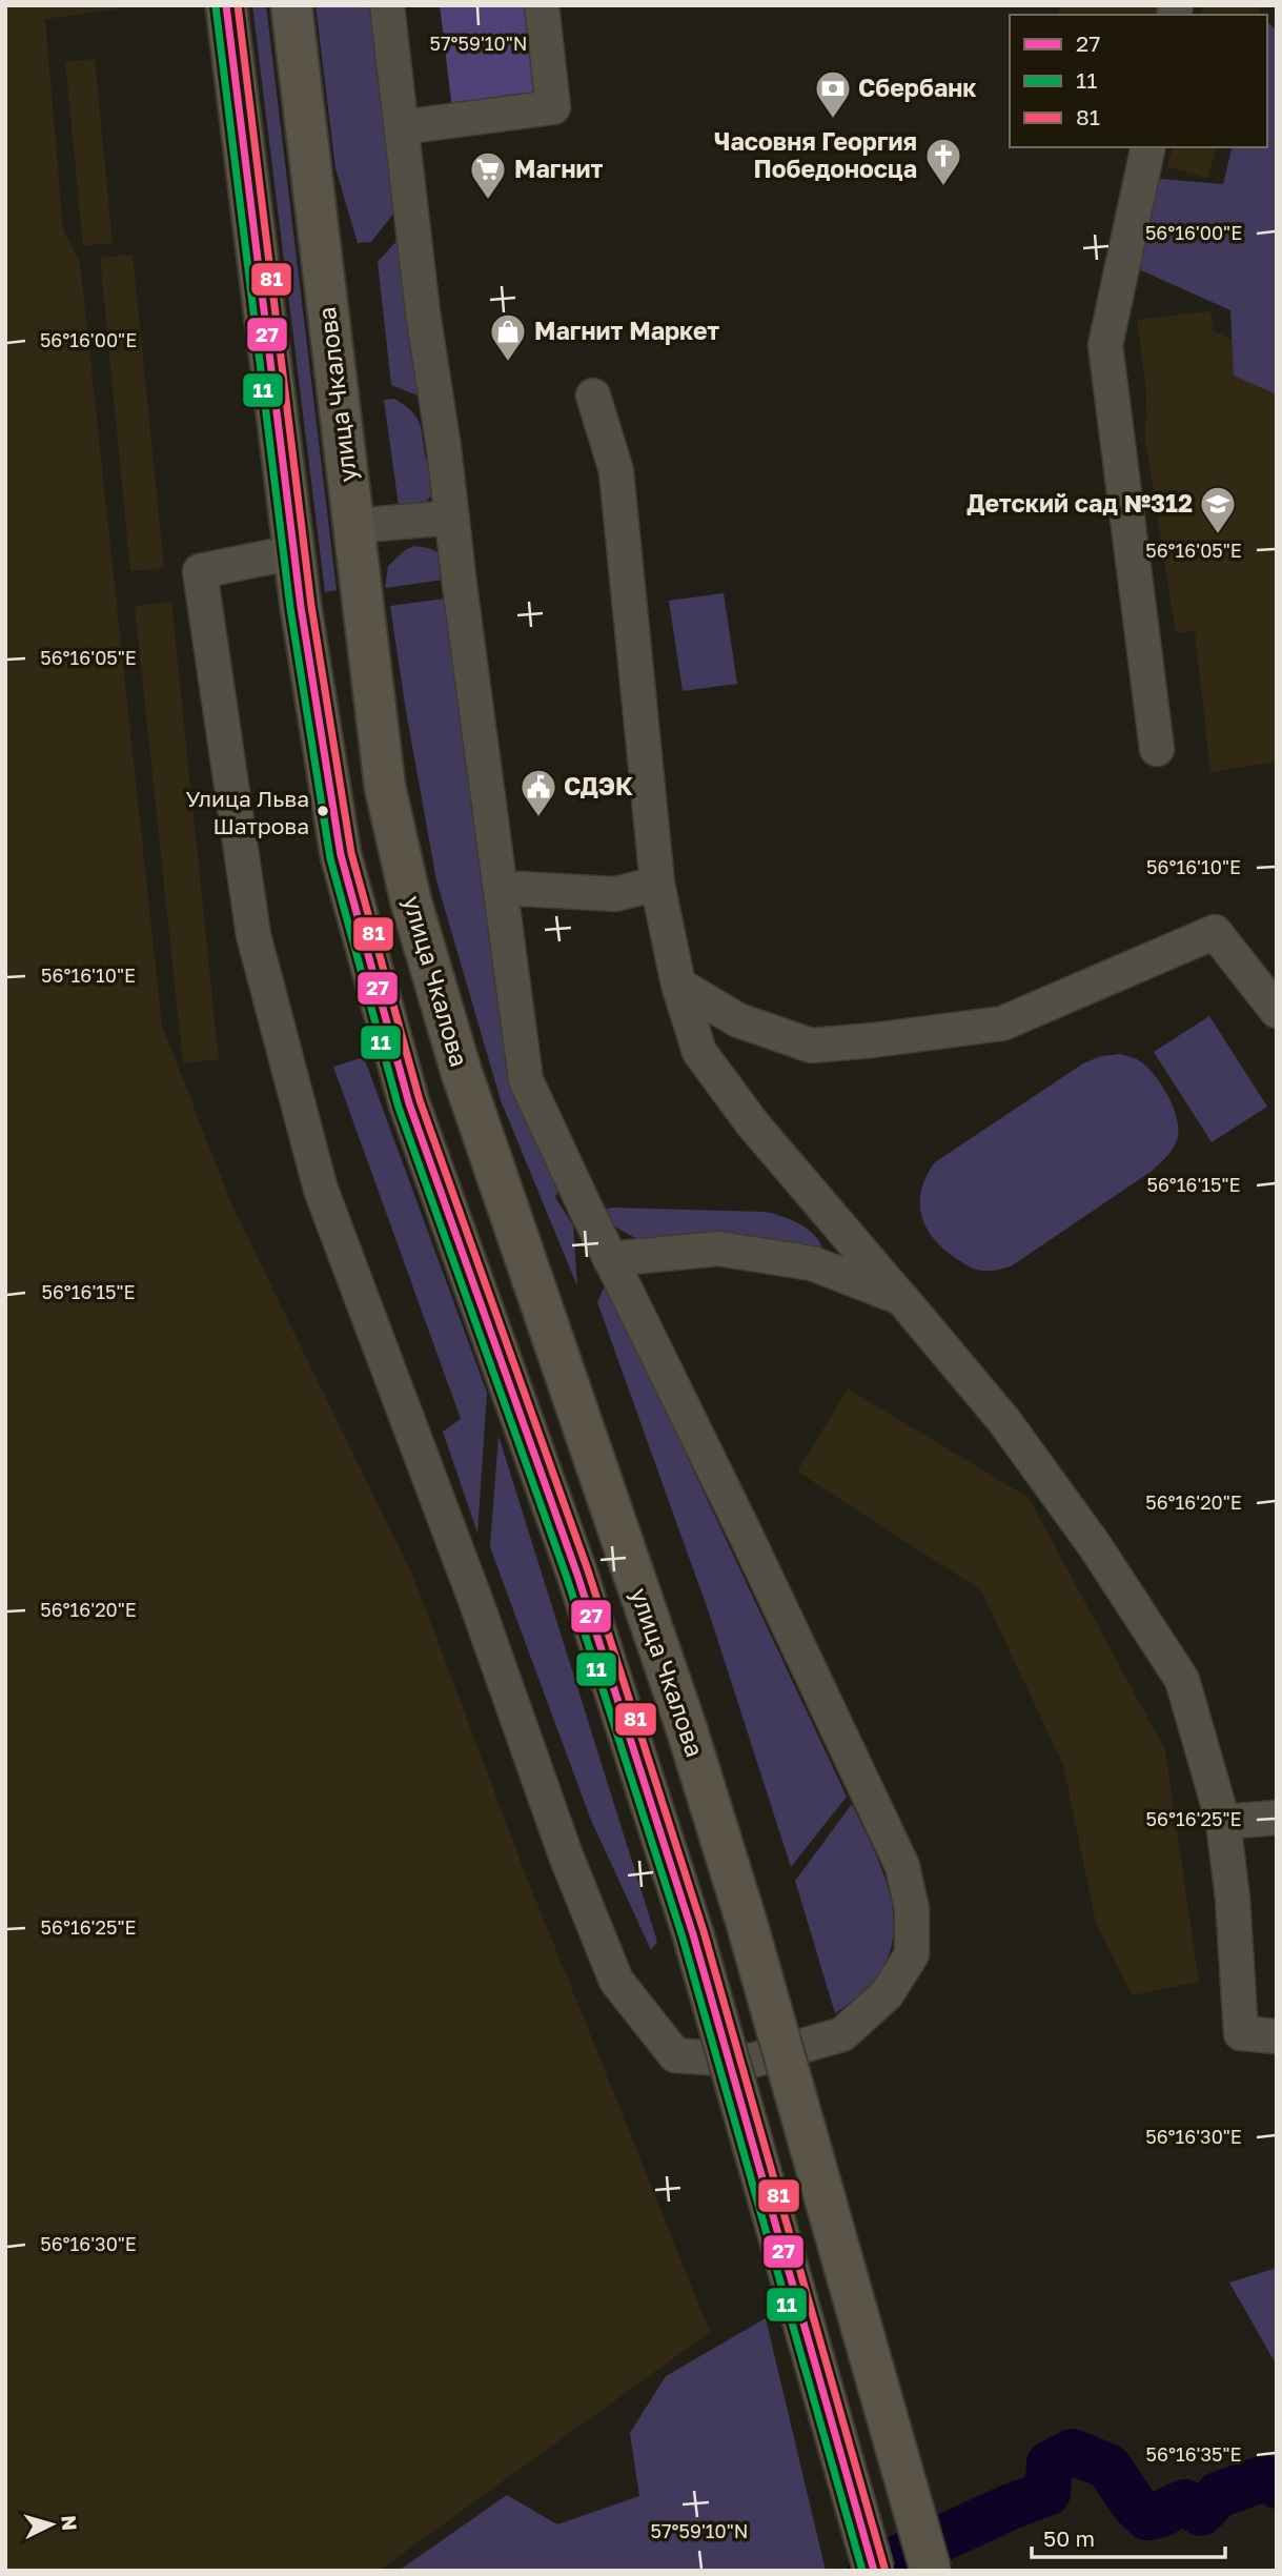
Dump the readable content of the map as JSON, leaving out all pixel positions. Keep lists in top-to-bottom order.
{
  "streets": {
    "main road": ["улица Чкалова"]
  },
  "places": {
    "bank": ["Сбербанк"],
    "church": ["Часовня Георгия Победоносца"],
    "supermarket": ["Магнит"],
    "shop": ["Магнит Маркет"],
    "school or university": ["Детский сад №312"],
    "other": ["Улица Льва Шатрова"],
    "public building": ["СДЭК"]
  },
  "lines": ["transit line 27", "transit line 81", "transit line 11"],
  "legend": ["27", "11", "81"],
  "scale_bar": "50 m",
  "north": "right",
  "coordinates": [
    "57°59'10\"N",
    "56°16'00\"E",
    "56°16'05\"E",
    "56°16'10\"E",
    "56°16'15\"E",
    "56°16'20\"E",
    "56°16'25\"E",
    "56°16'30\"E",
    "56°16'35\"E"
  ]
}
